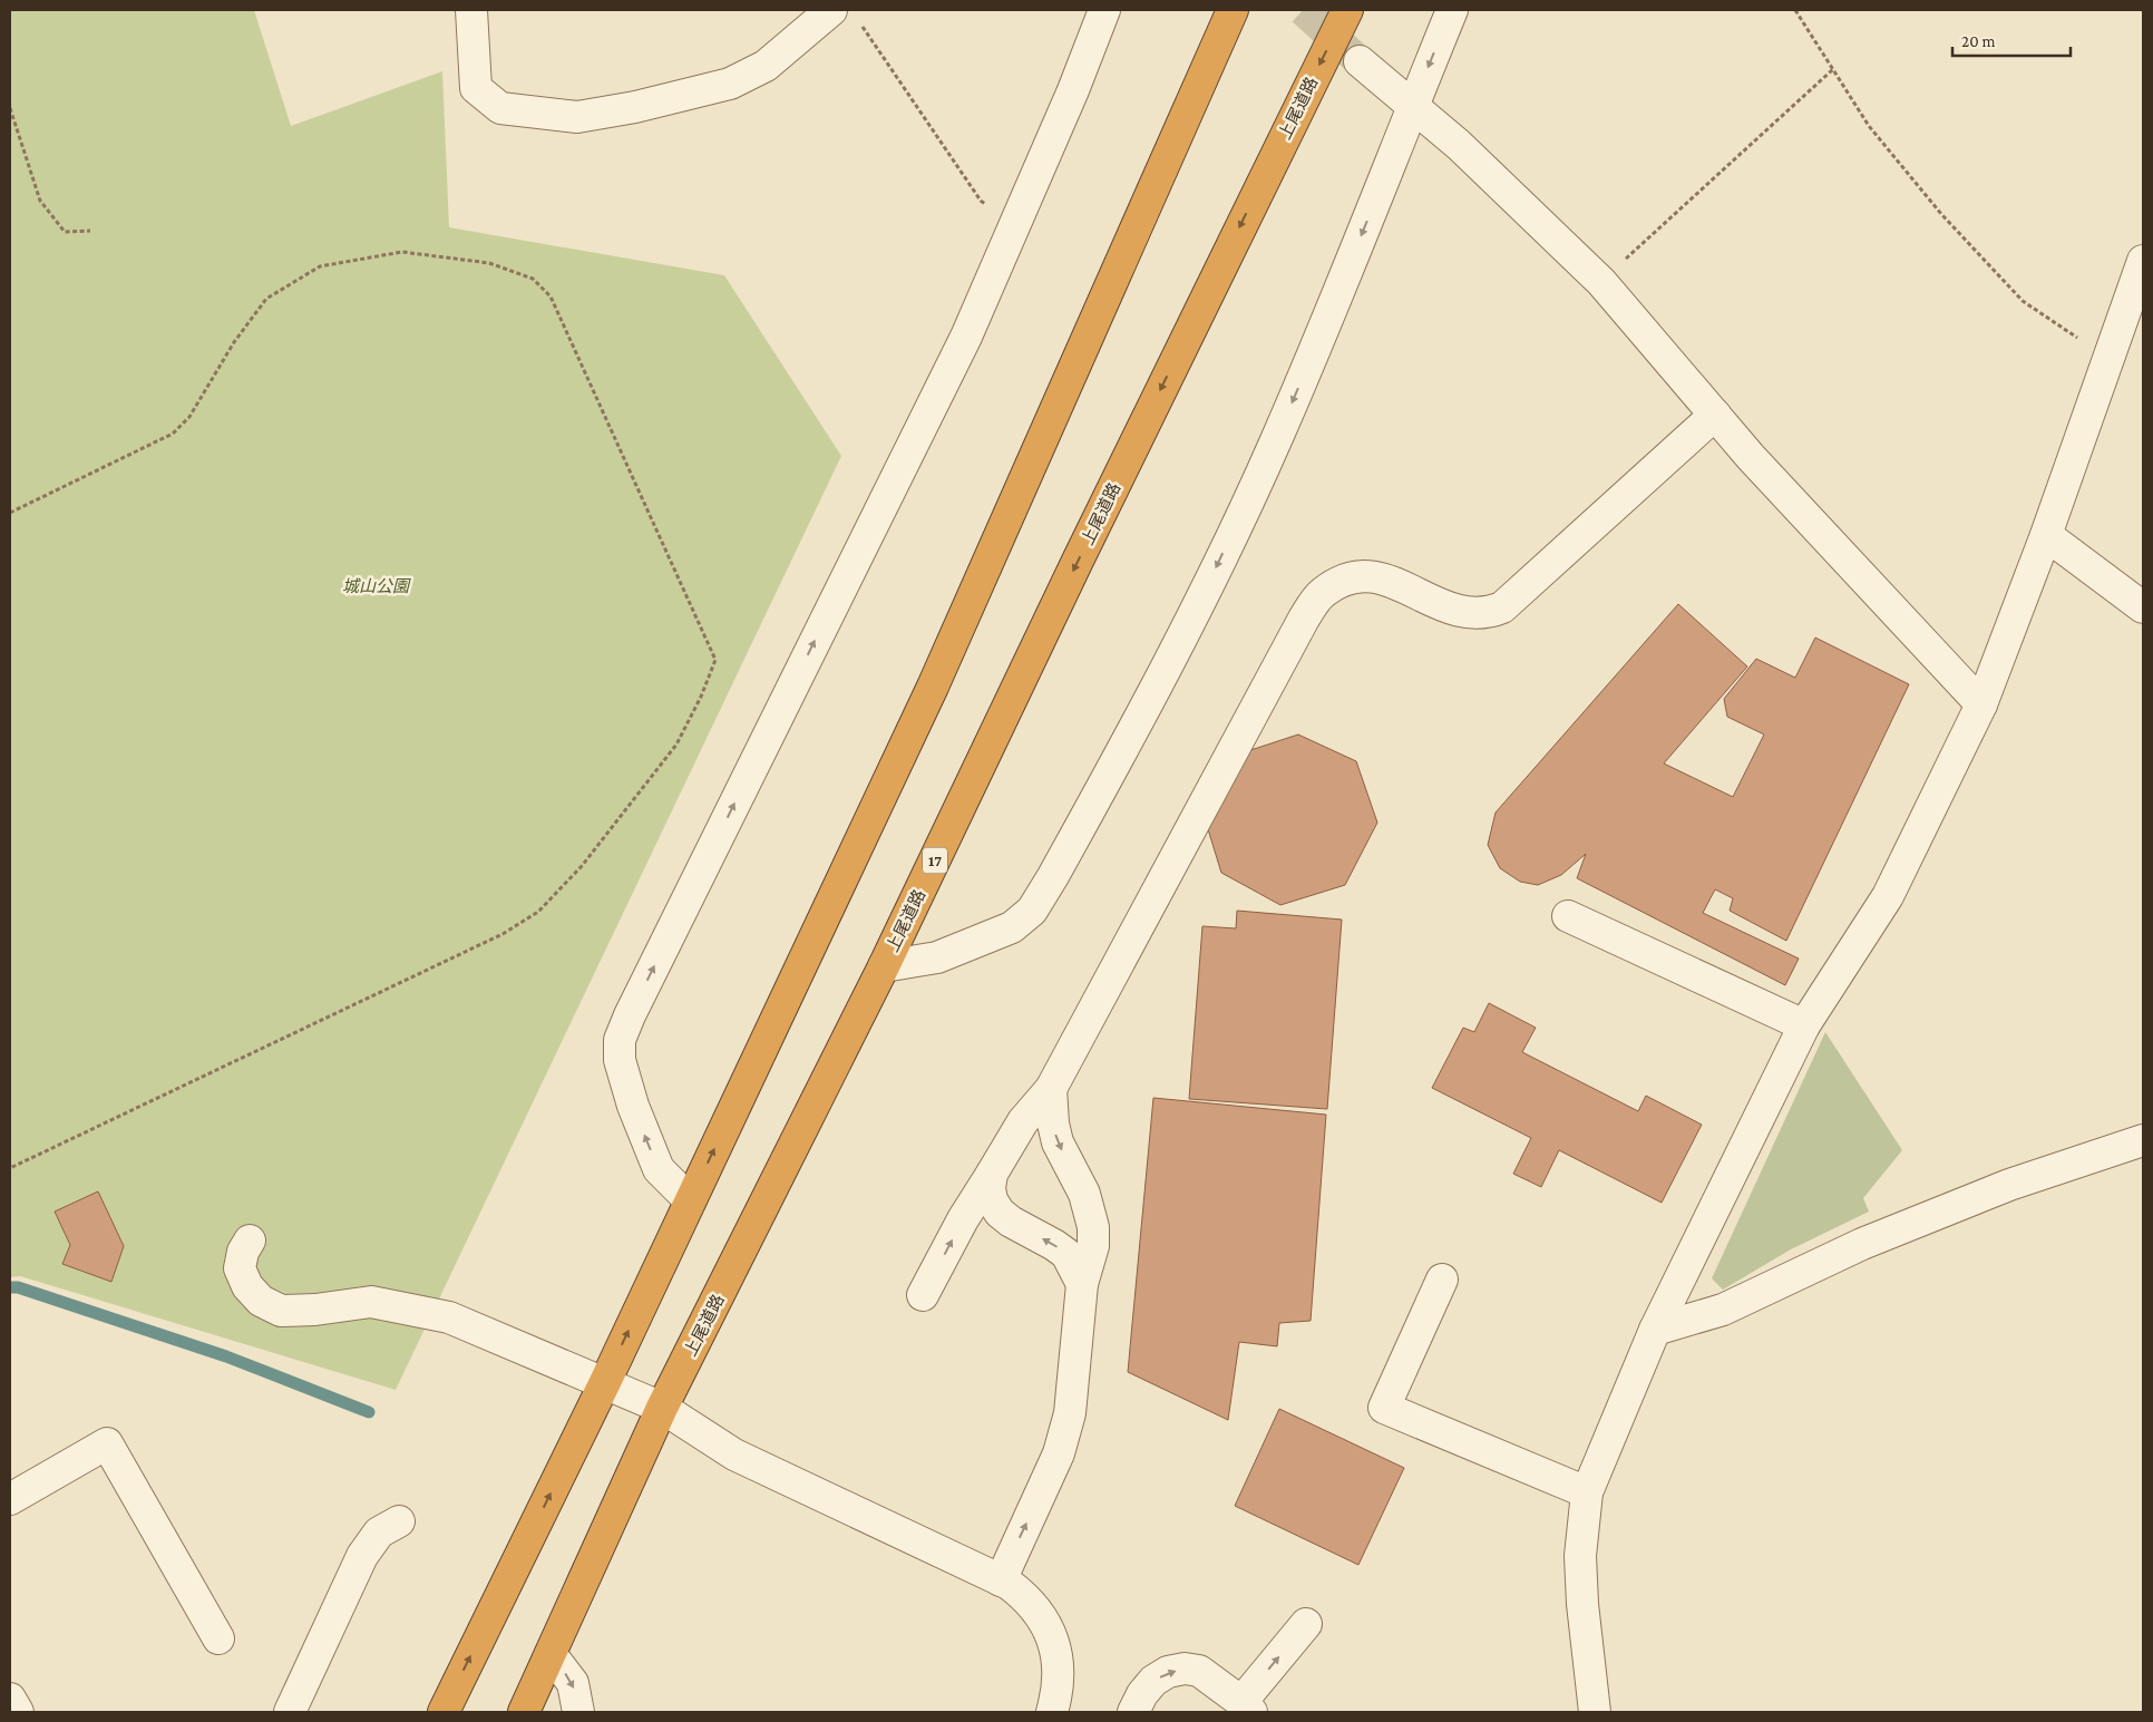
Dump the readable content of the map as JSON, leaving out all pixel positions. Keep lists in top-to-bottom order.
{
  "streets": {
    "highway": ["上尾道路", "17"]
  },
  "parks": ["城山公園"],
  "scale_bar": "20 m"
}
